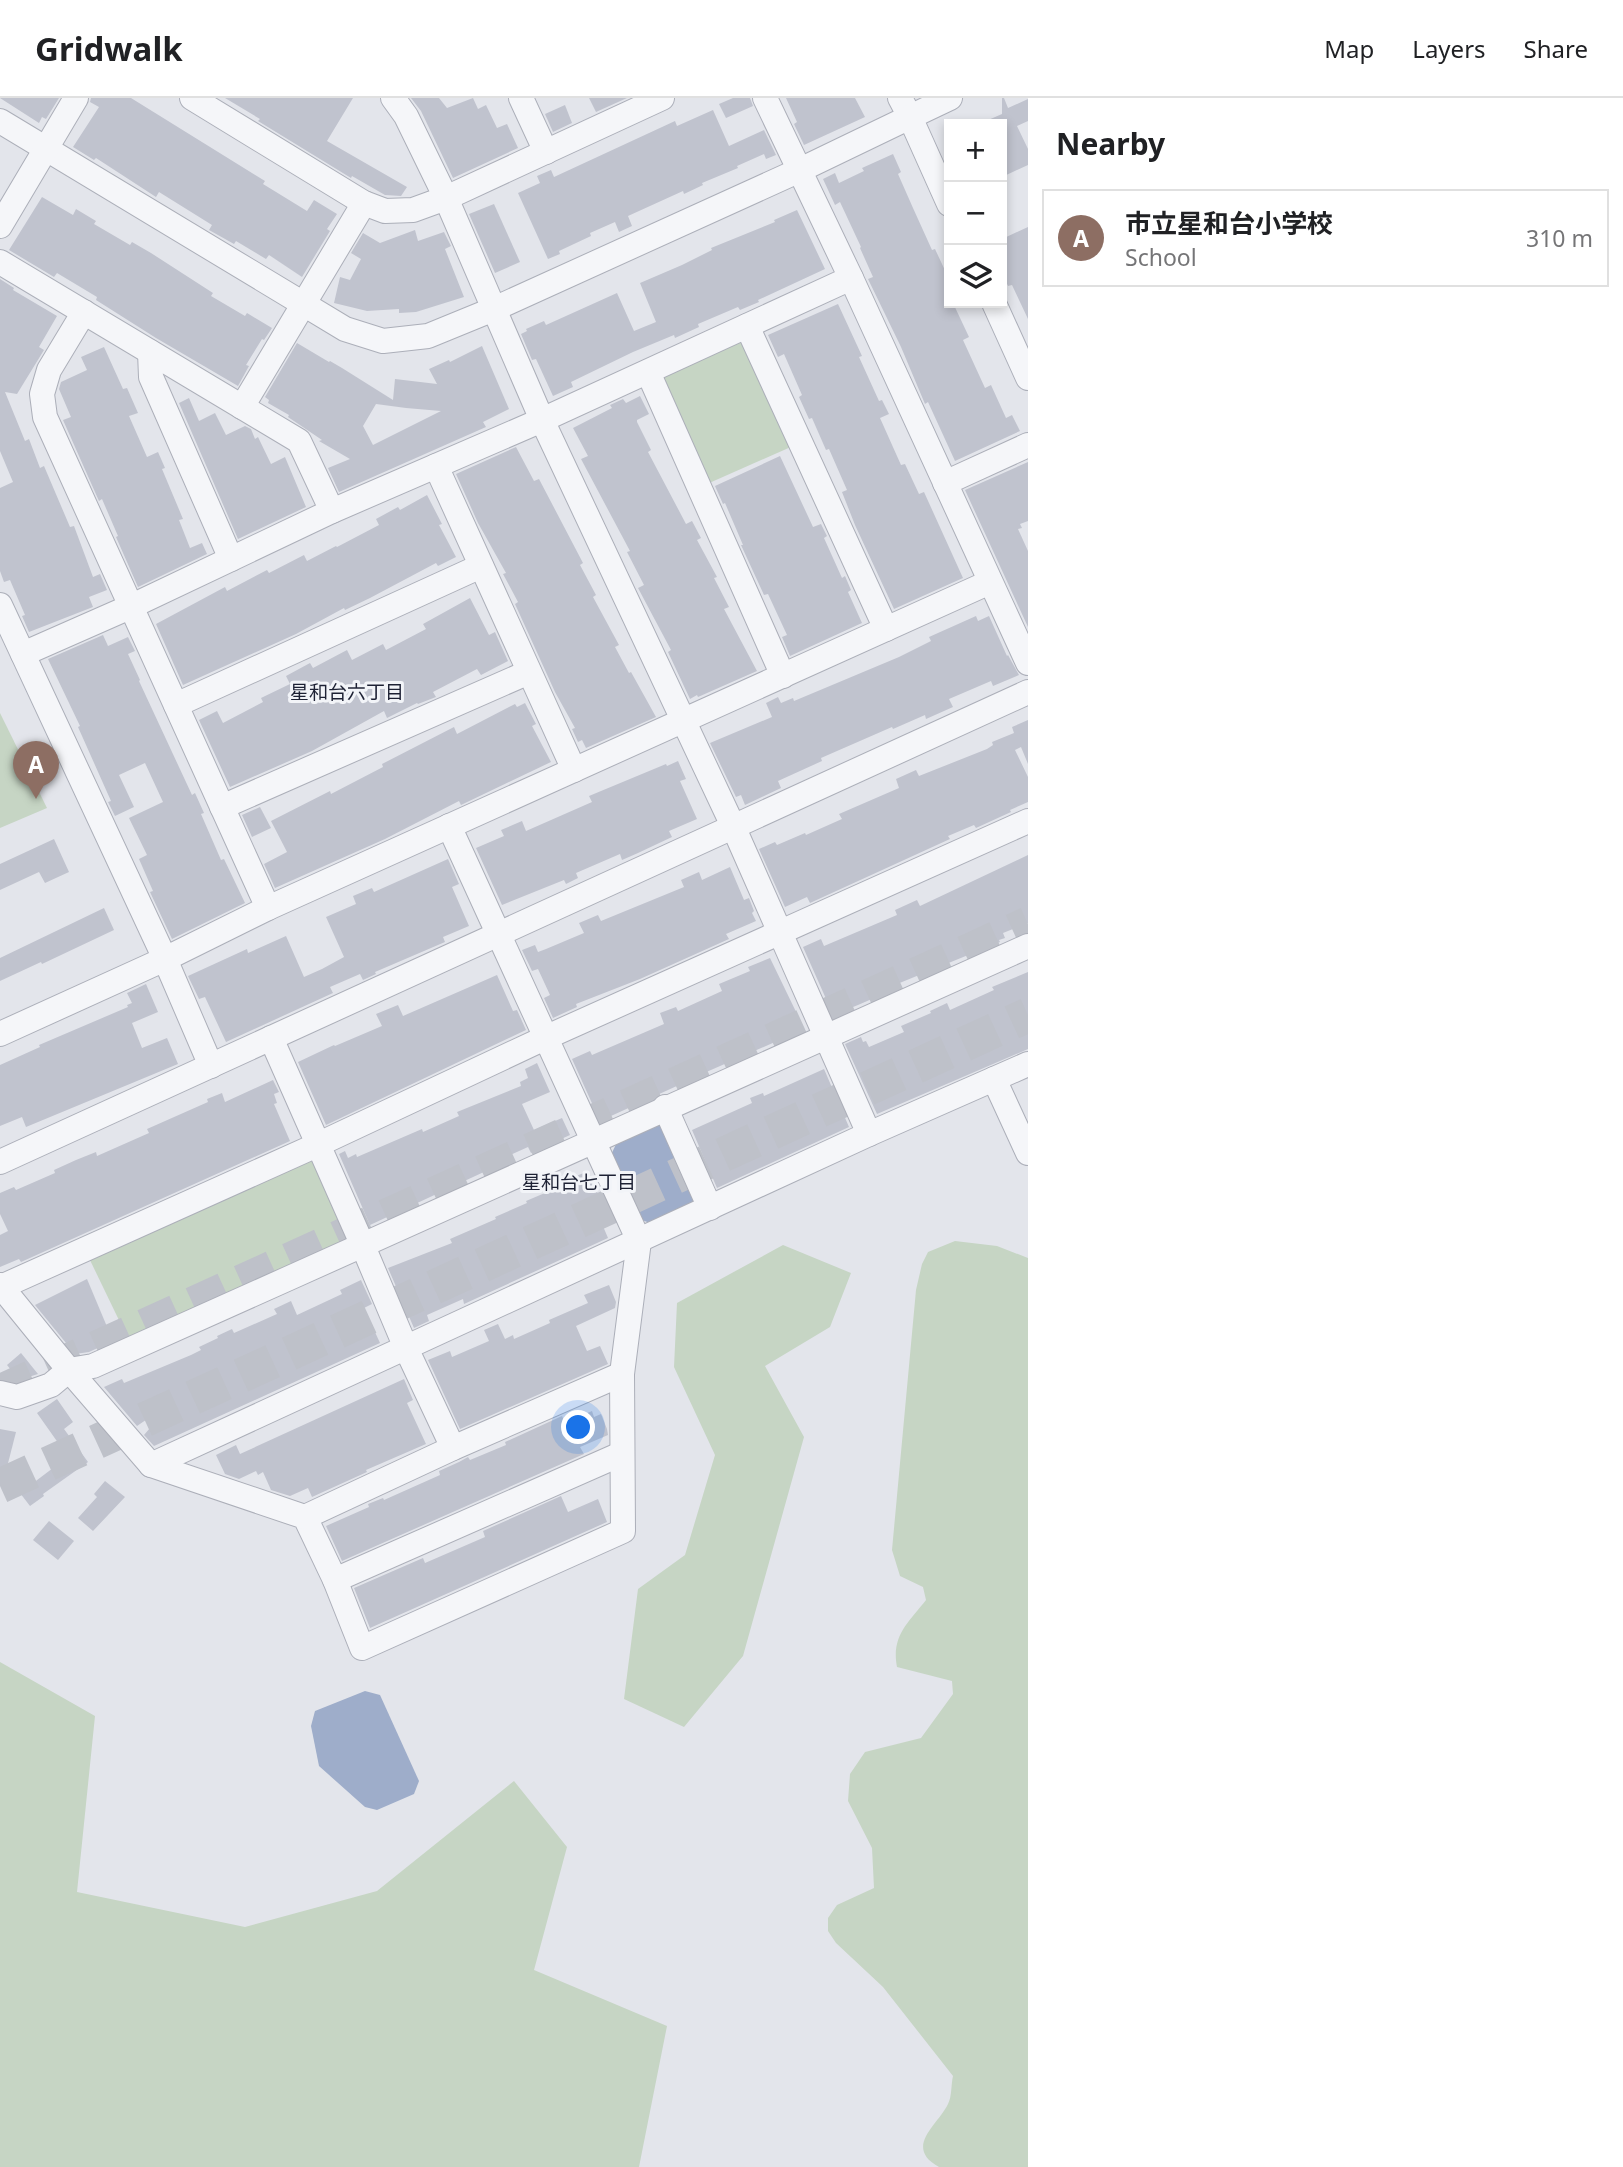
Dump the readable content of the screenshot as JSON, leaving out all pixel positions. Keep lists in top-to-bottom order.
{
  "districts": ["星和台六丁目", "星和台七丁目"],
  "page": {
    "header": "Gridwalk",
    "nav": ["Map", "Layers", "Share"],
    "heading": "Nearby",
    "map_buttons": ["+", "−"],
    "list": [
      {
        "mark": "A",
        "name": "市立星和台小学校",
        "note": "School",
        "value": "310 m"
      }
    ],
    "pins": "A"
  }
}
